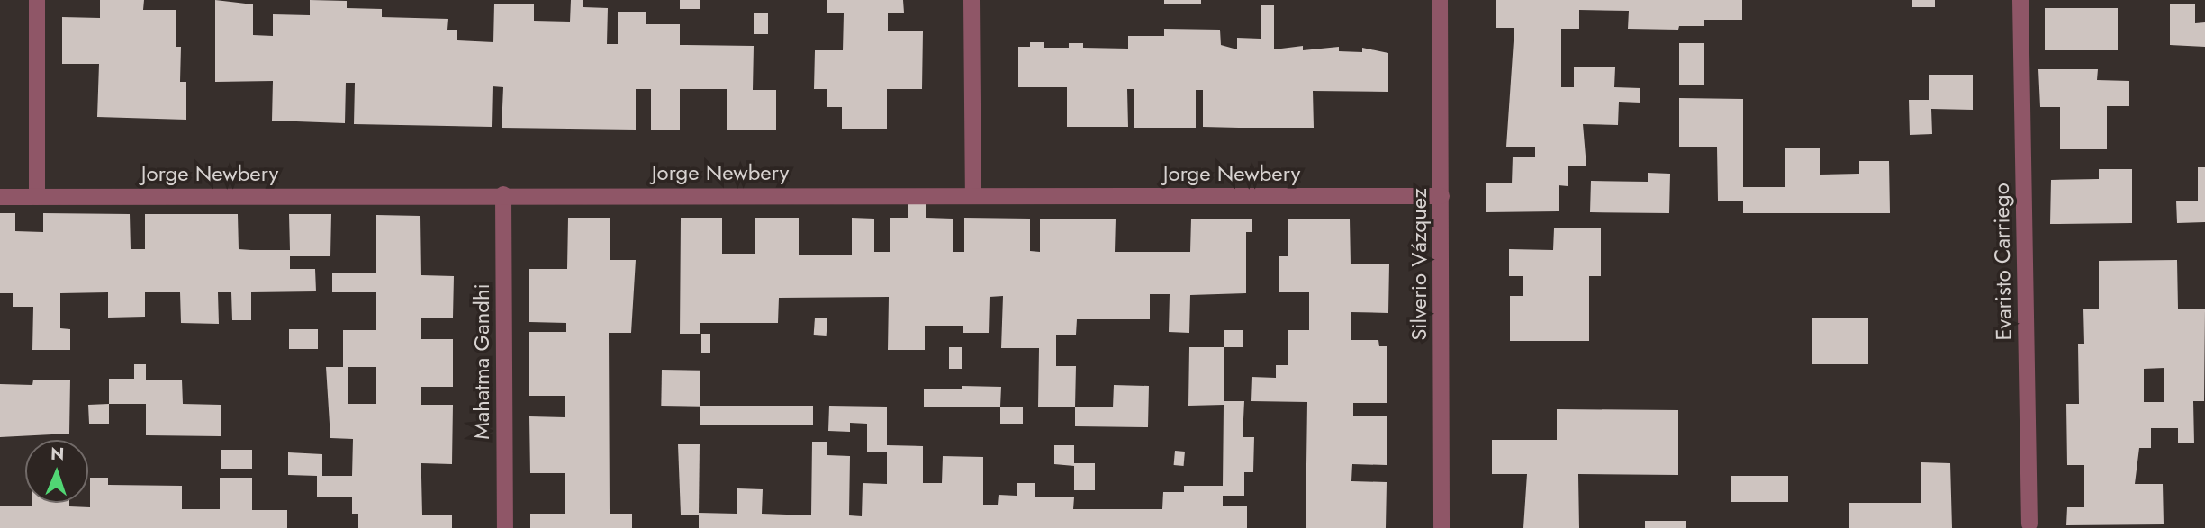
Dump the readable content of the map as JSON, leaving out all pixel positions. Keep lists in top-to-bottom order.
{
  "streets": {
    "street": [
      "Jorge Newbery",
      "Evaristo Carriego",
      "Silverio Vázquez",
      "Mahatma Gandhi"
    ]
  },
  "crossings": [
    ["Jorge Newbery", "Silverio Vázquez"],
    ["Jorge Newbery", "Mahatma Gandhi"]
  ],
  "north": "top"
}
